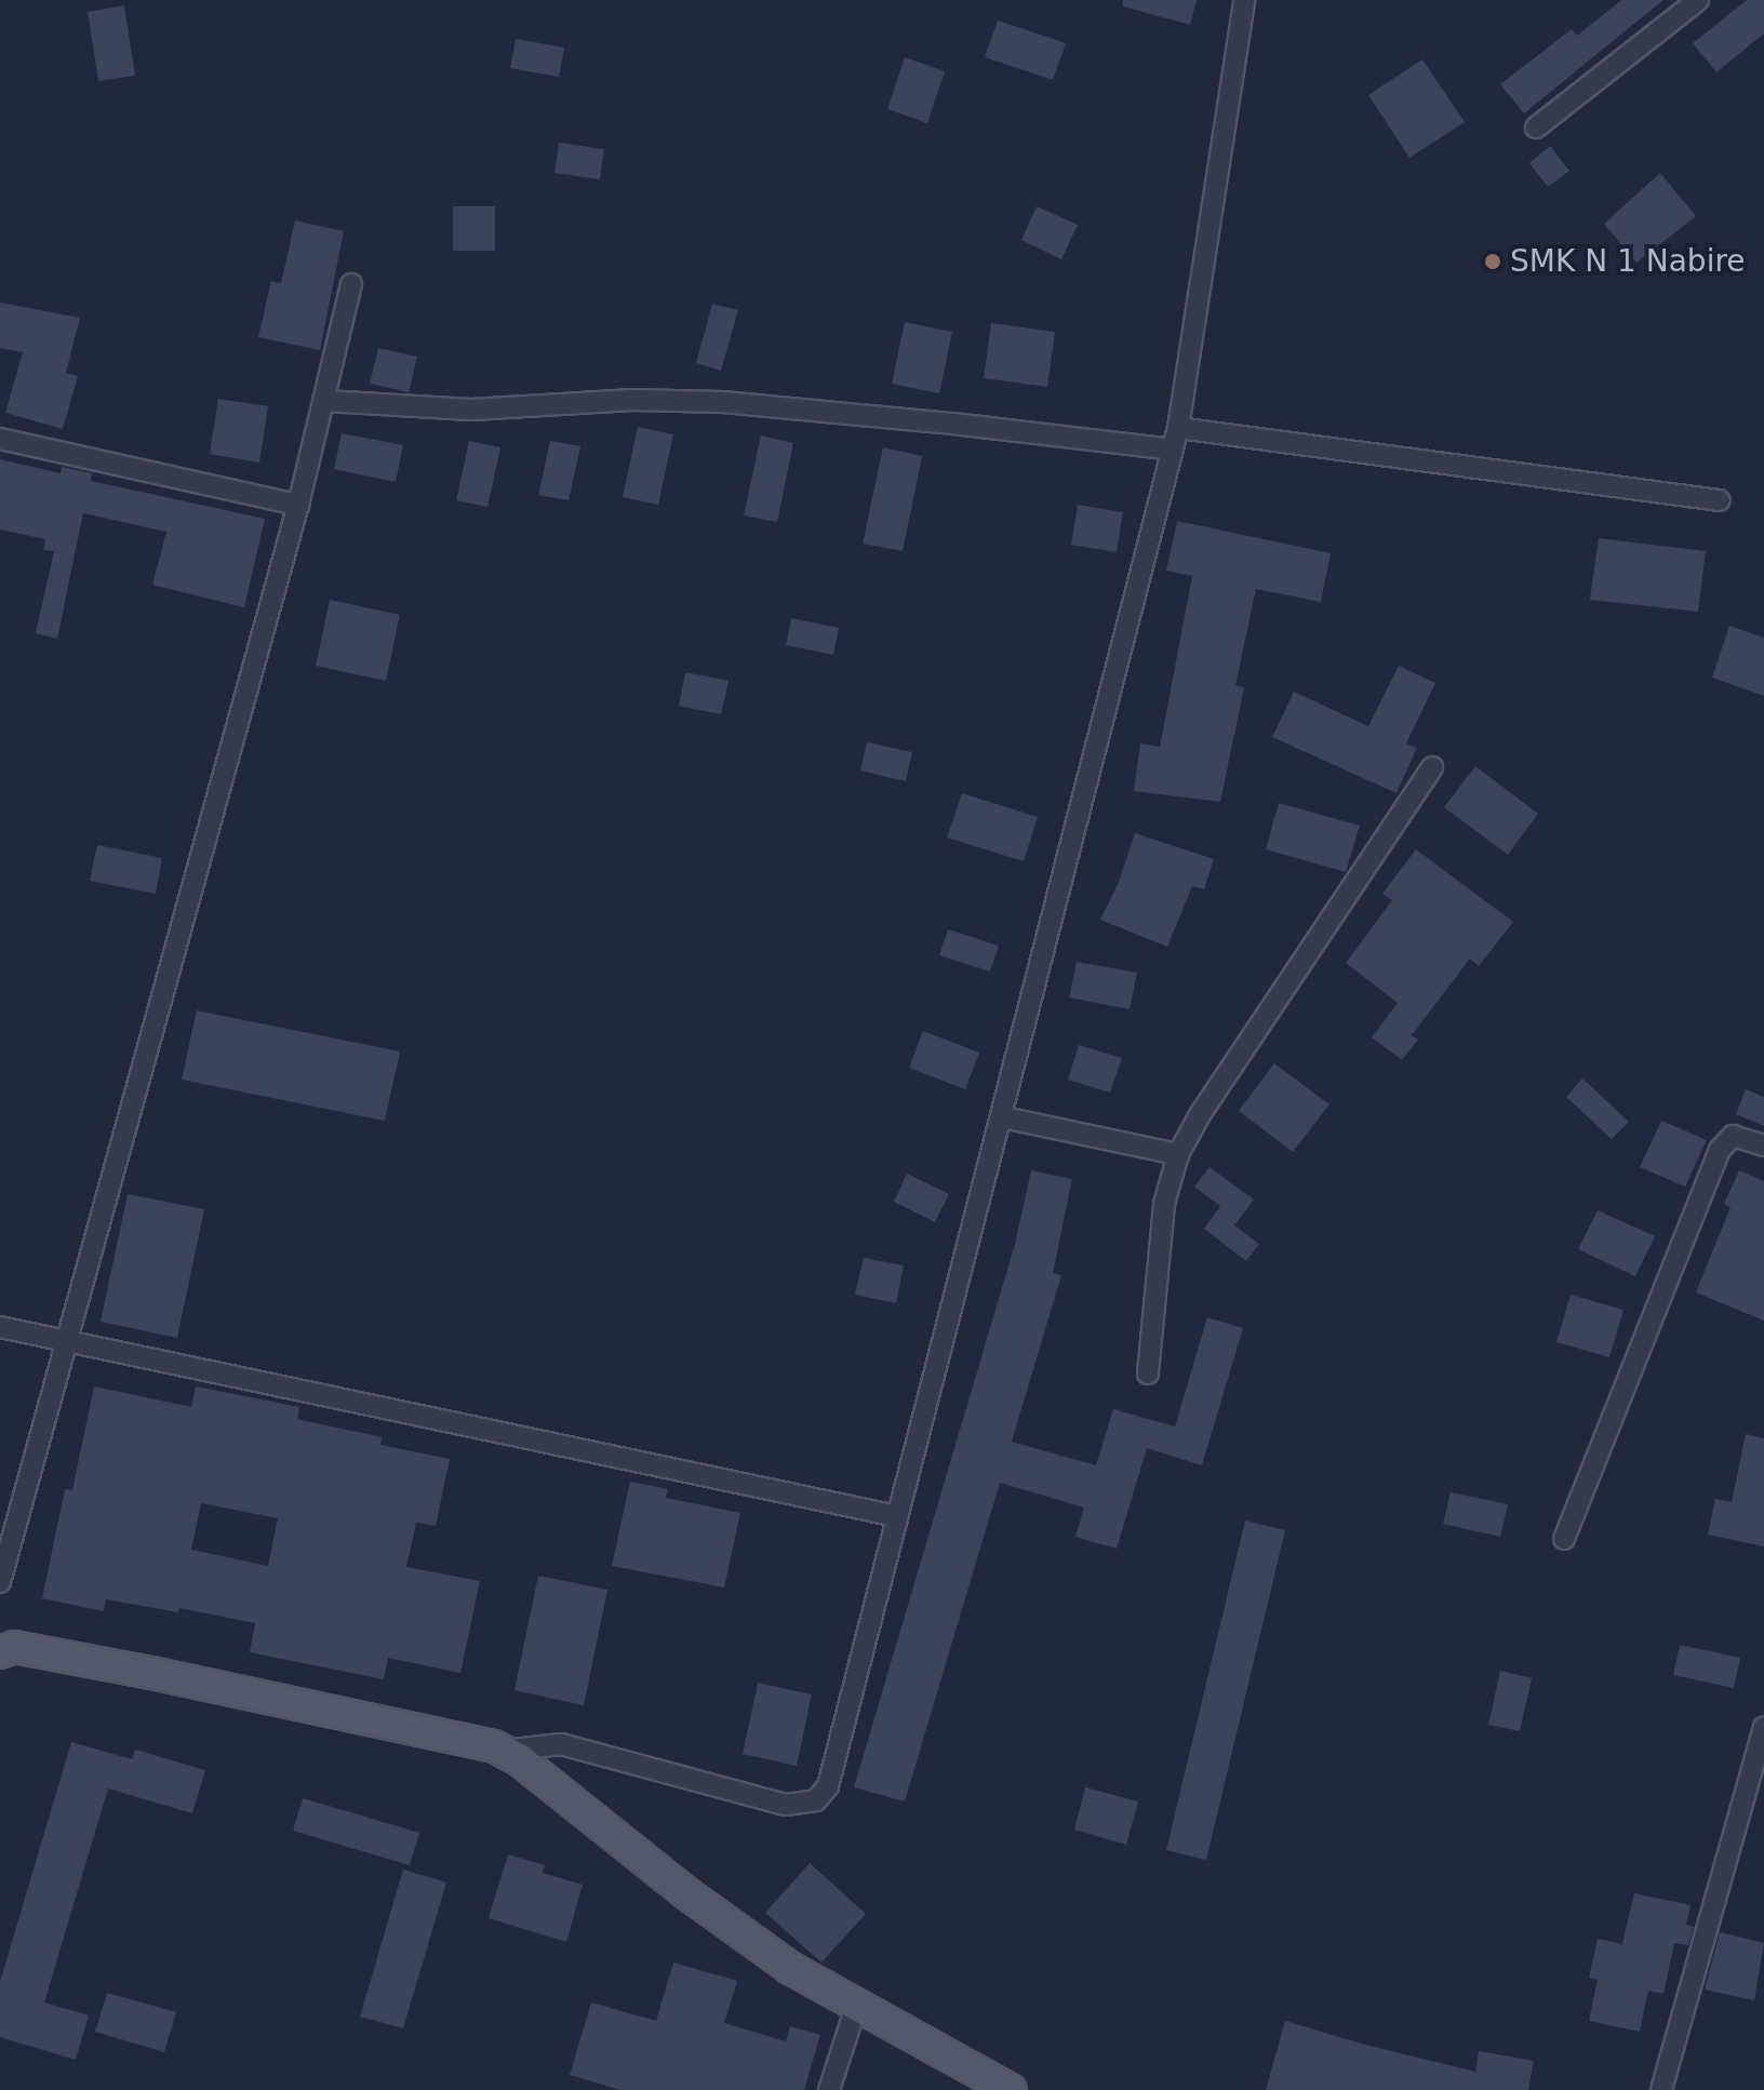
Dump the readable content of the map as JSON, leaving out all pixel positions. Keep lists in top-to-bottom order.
{
  "places": ["SMK N 1 Nabire"]
}
